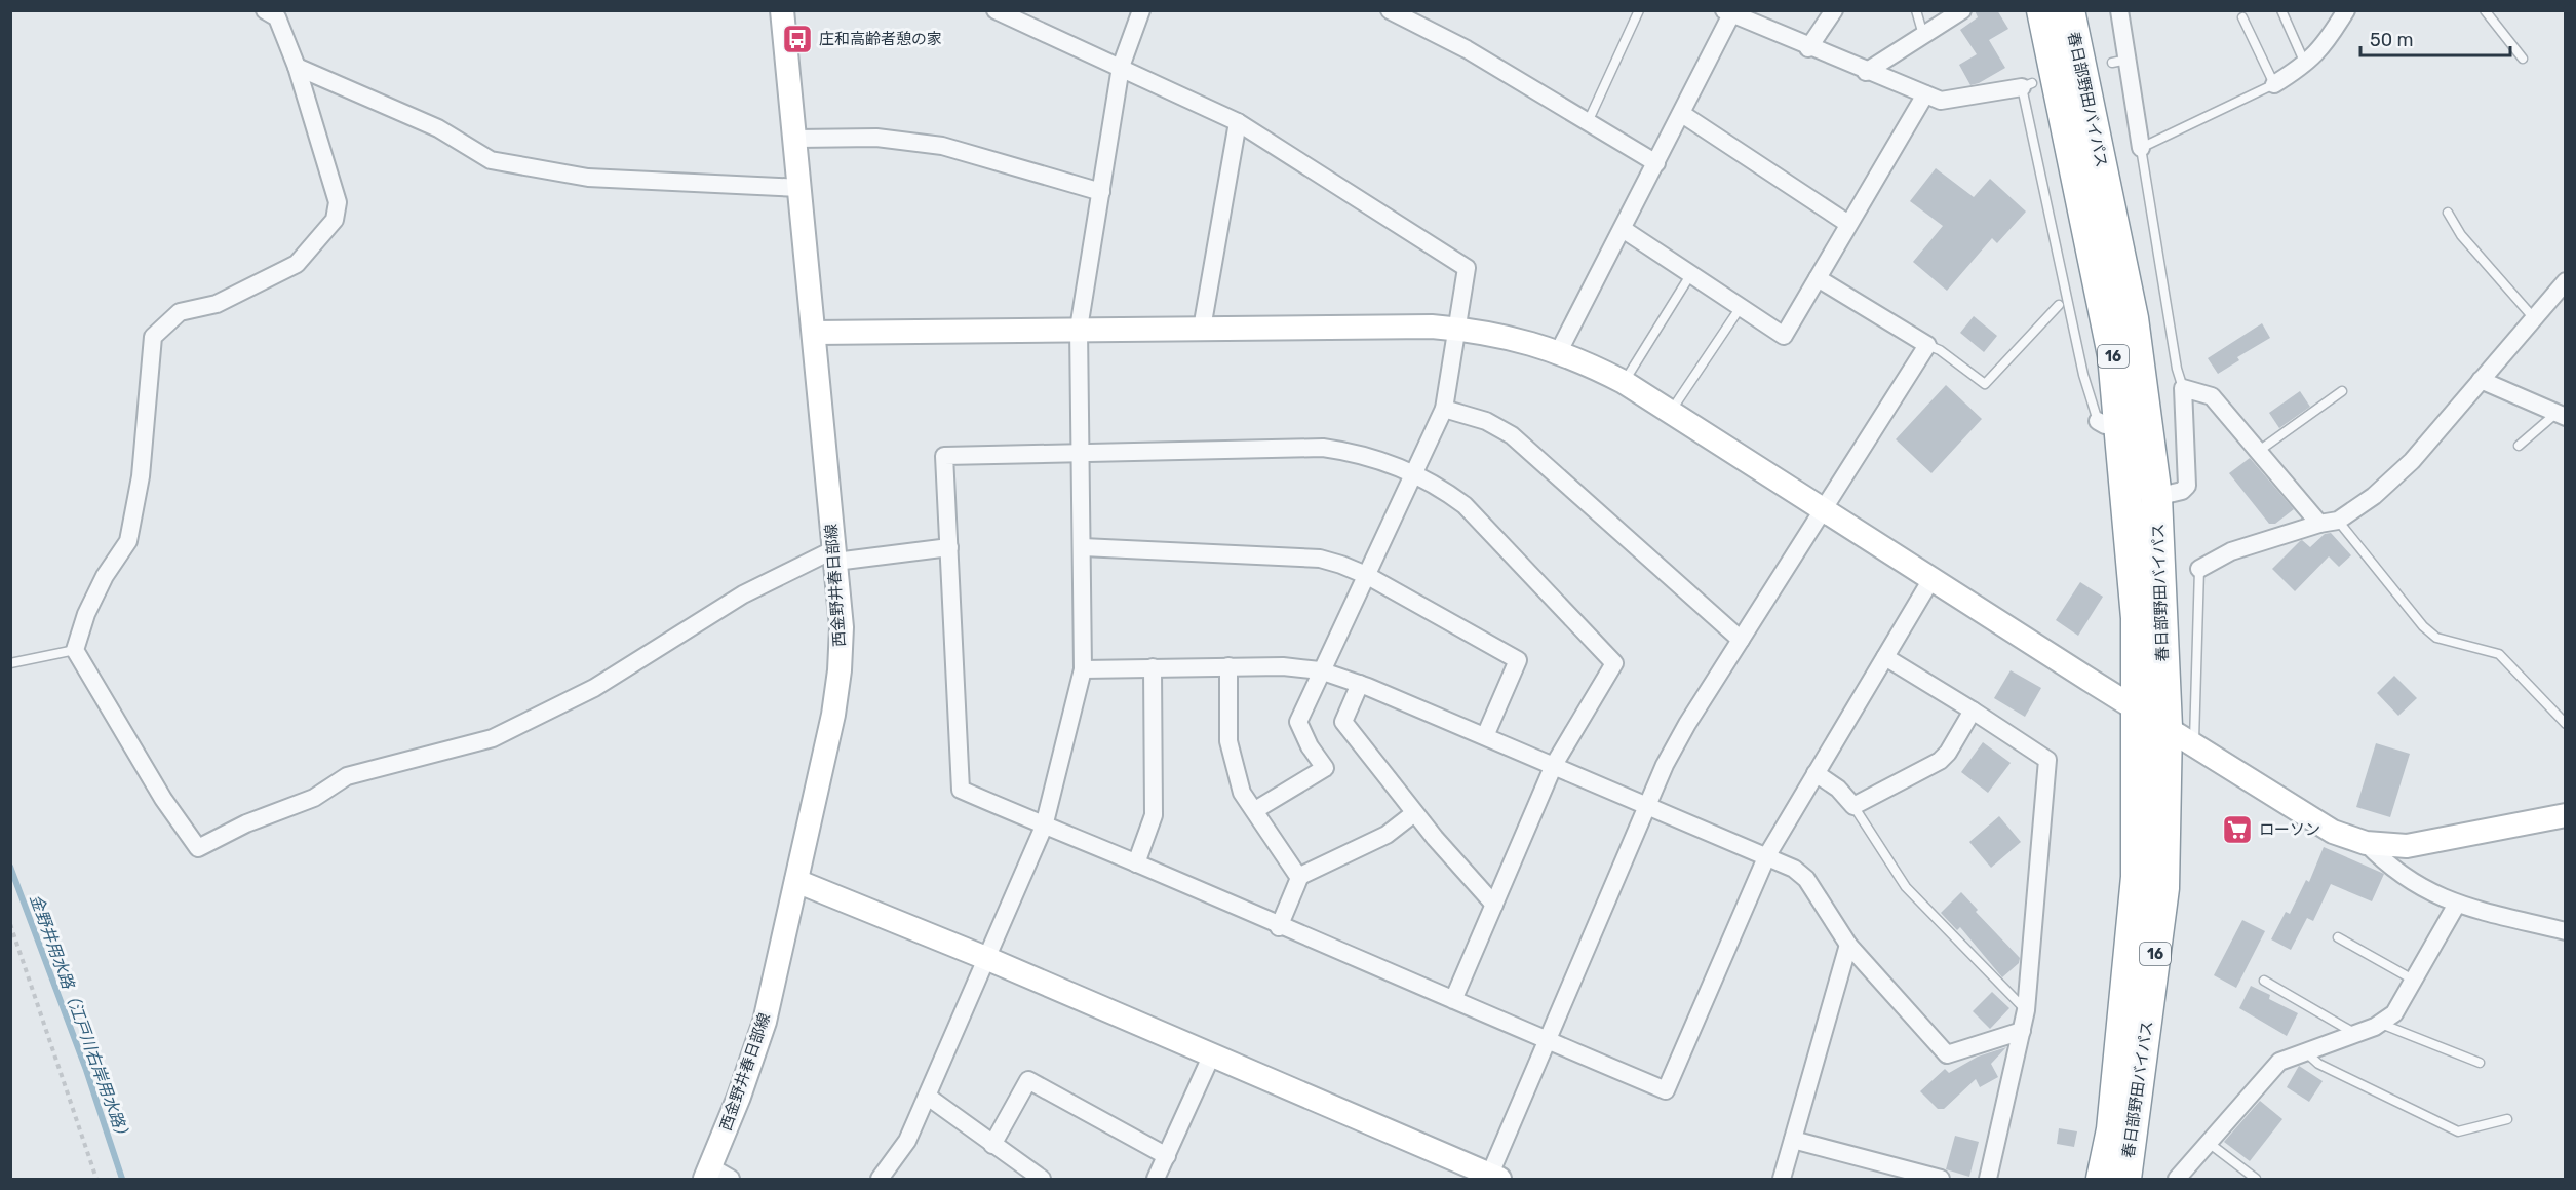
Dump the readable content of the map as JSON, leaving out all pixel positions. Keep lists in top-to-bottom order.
{
  "streets": {
    "highway": ["春日部野田バイパス", "16"],
    "street": ["西金野井春日部線"]
  },
  "water": ["金野井用水路（江戸川右岸用水路）"],
  "places": {
    "bus stop": ["庄和高齢者憩の家"],
    "supermarket": ["ローソン"]
  },
  "scale_bar": "50 m"
}
